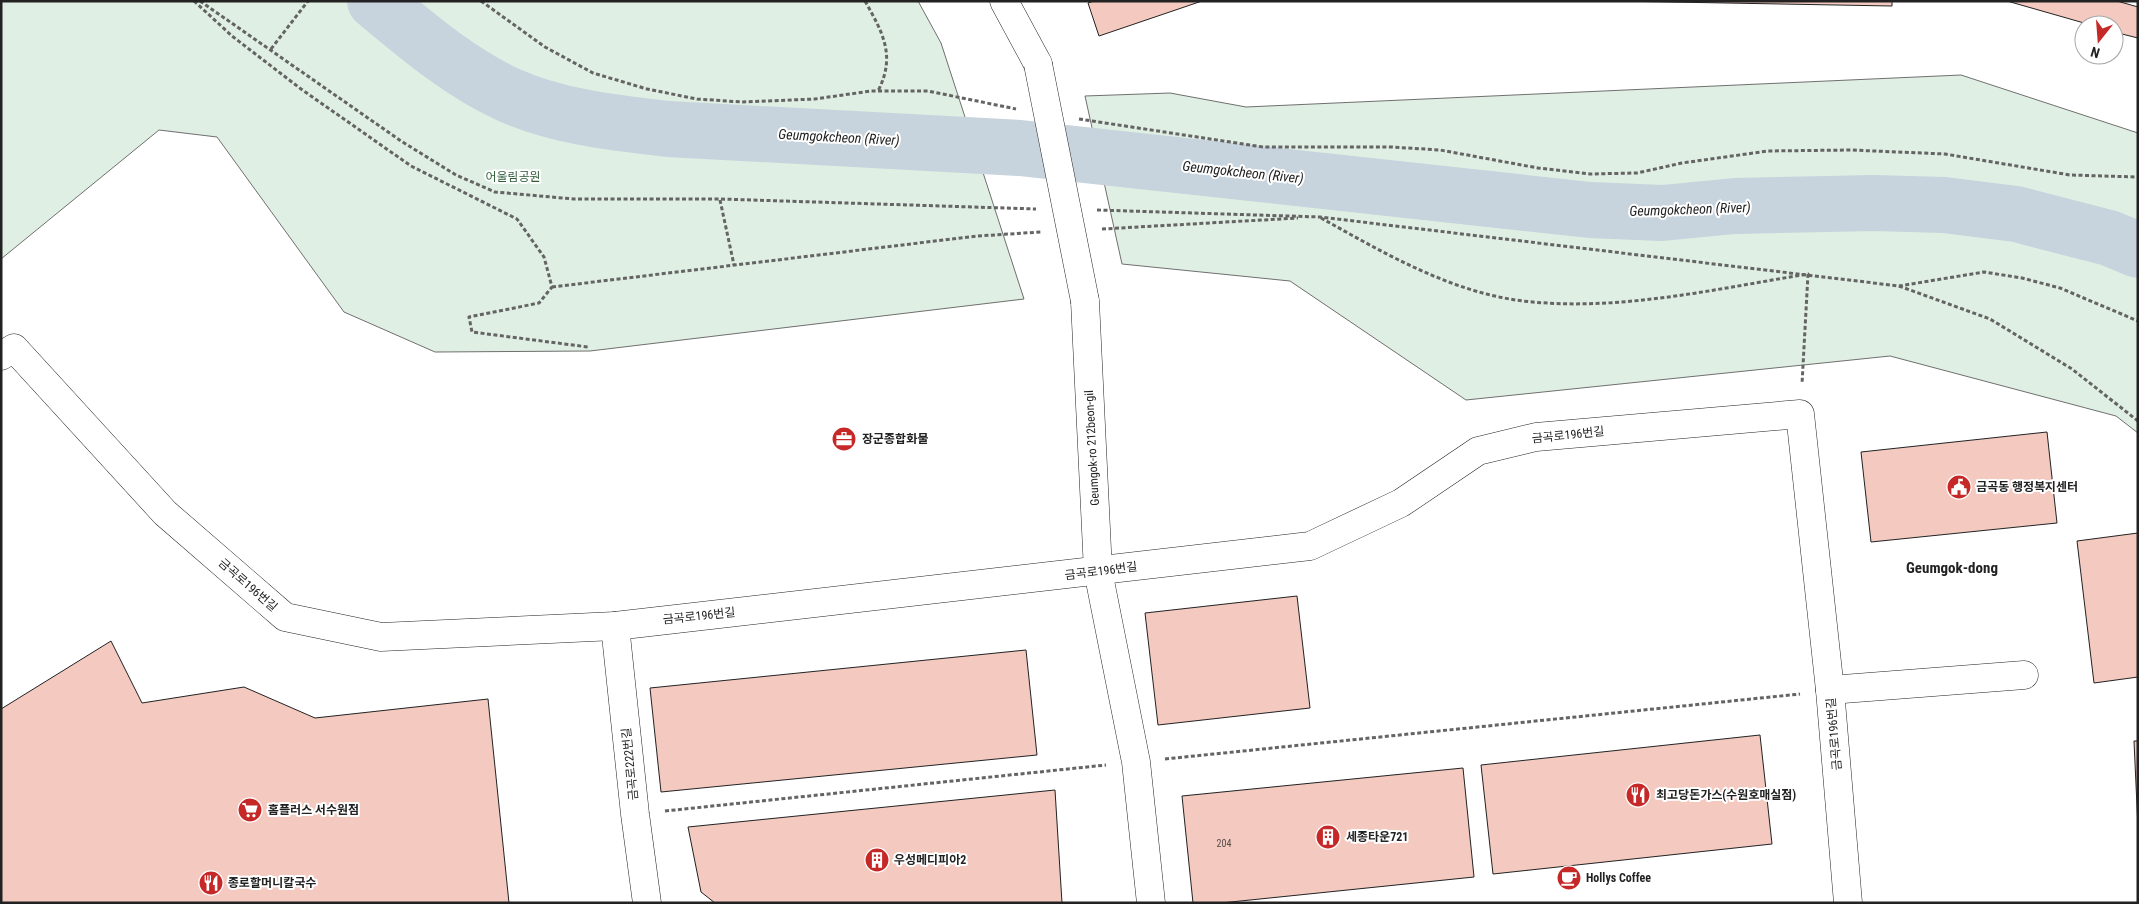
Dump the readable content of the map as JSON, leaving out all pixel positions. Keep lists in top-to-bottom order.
{
  "streets": {
    "street": ["금곡로196번길", "Geumgok-ro 212beon-gil", "금곡로222번길"]
  },
  "crossings": [
    ["금곡로196번길", "Geumgok-ro 212beon-gil"],
    ["금곡로196번길", "금곡로222번길"]
  ],
  "districts": ["Geumgok-dong"],
  "water": ["Geumgokcheon (River)"],
  "parks": ["어울림공원"],
  "places": {
    "office": ["장군종합화물"],
    "public building": ["금곡동 행정복지센터"],
    "restaurant": ["최고당돈가스(수원호매실점)", "종로할머니칼국수"],
    "supermarket": ["홈플러스 서수원점"],
    "building": ["세종타운721", "우성메디피아2"],
    "cafe": ["Hollys Coffee"]
  },
  "house_numbers": ["204"],
  "north": "bottom"
}
